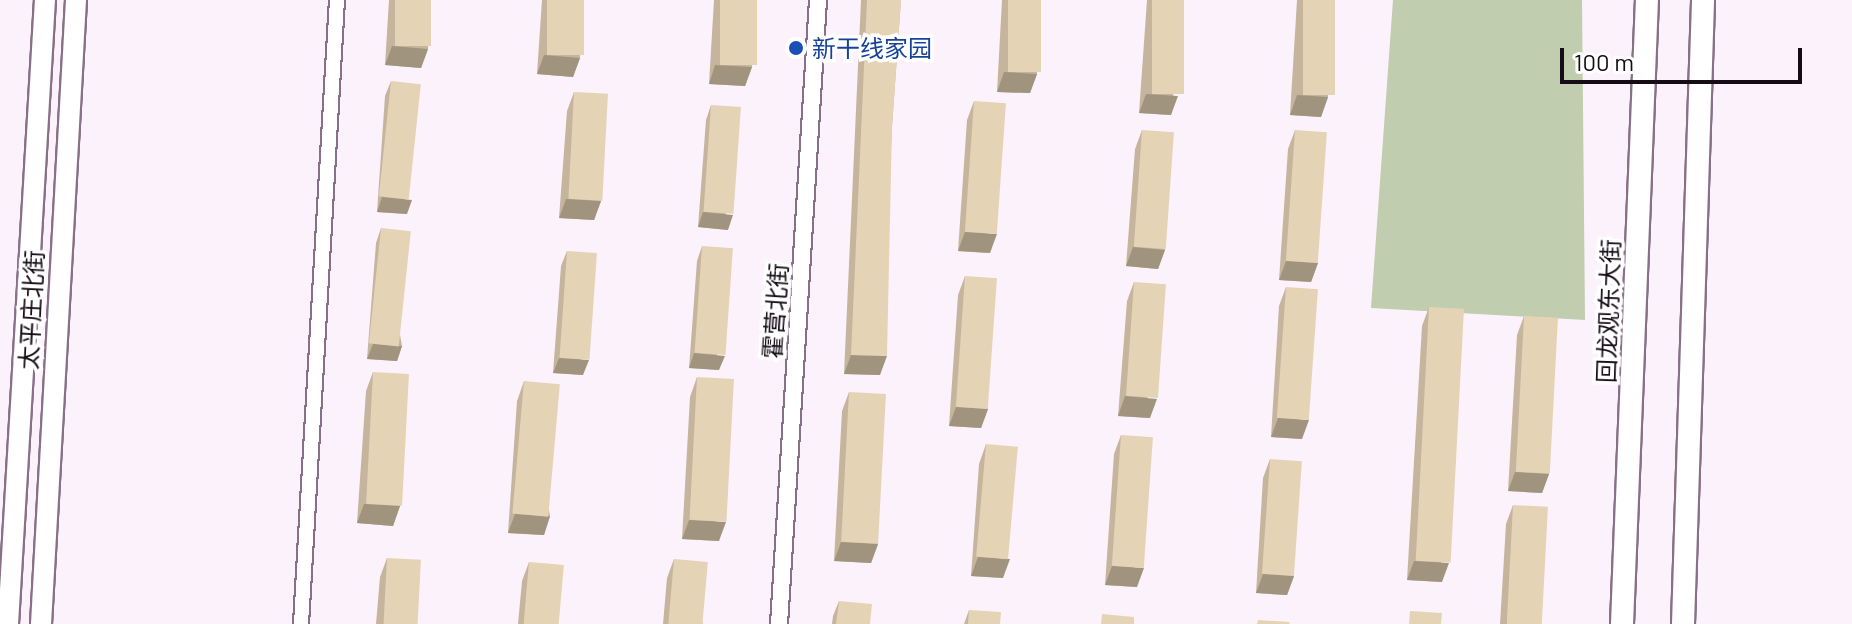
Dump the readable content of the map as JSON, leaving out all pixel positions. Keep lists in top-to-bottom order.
{
  "streets": {
    "main road": ["太平庄北街", "回龙观东大街"],
    "street": ["霍营北街"]
  },
  "places": ["新干线家园"],
  "scale_bar": "100 m"
}
